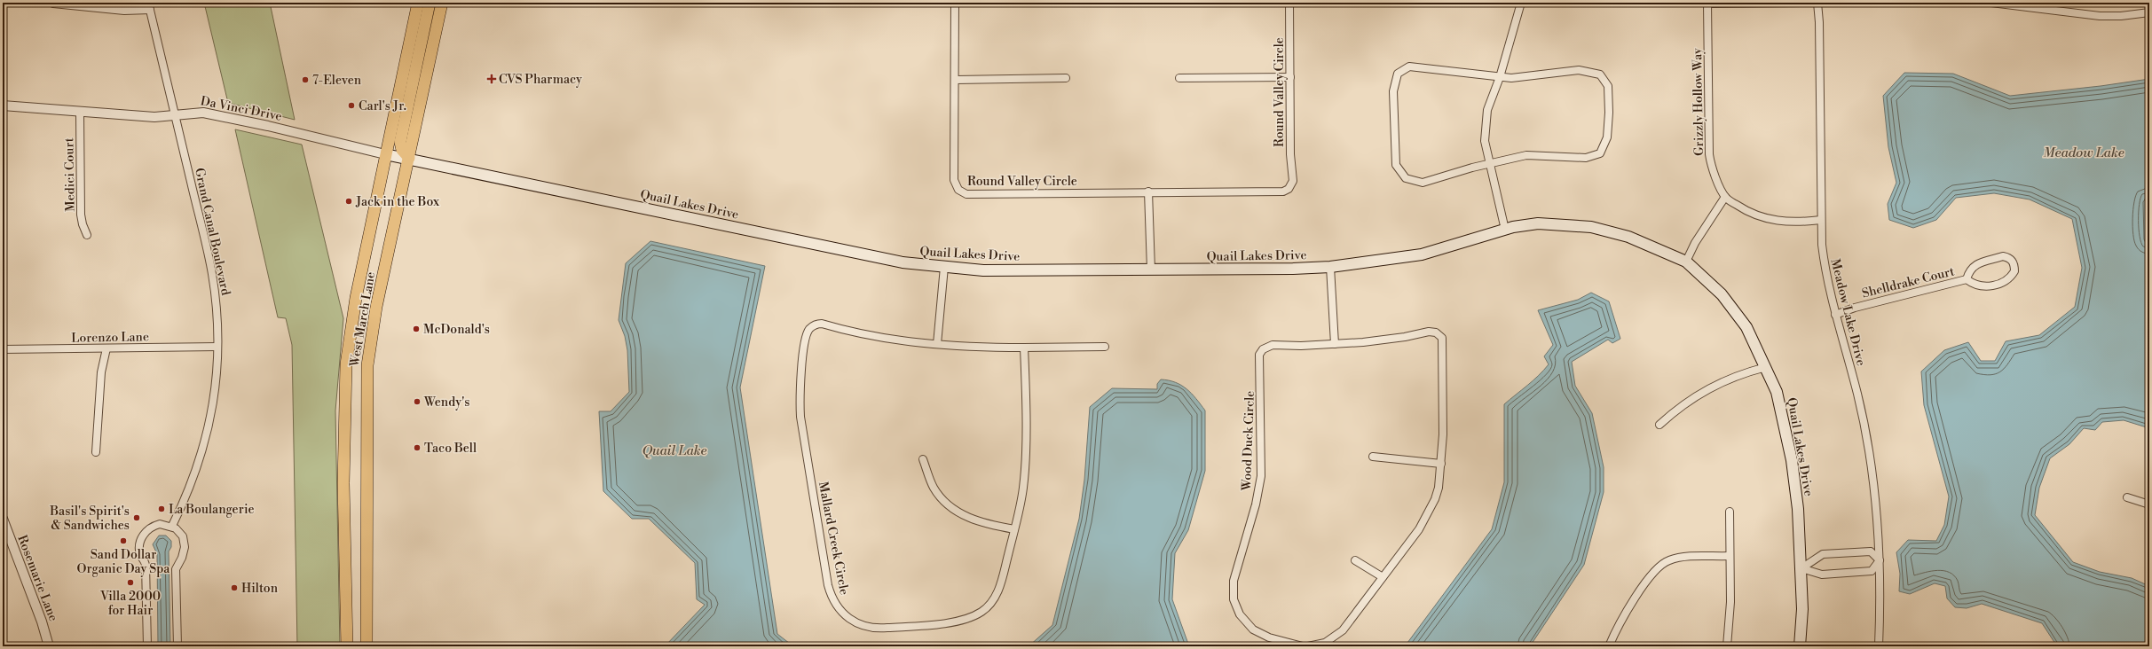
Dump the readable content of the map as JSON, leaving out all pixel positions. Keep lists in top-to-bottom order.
{
  "streets": {
    "main road": ["Da Vinci Drive", "Quail Lakes Drive", "West March Lane"],
    "street": [
      "Round Valley Circle",
      "Grizzly Hollow Way",
      "Medici Court",
      "Grand Canal Boulevard",
      "Shelldrake Court",
      "Meadow Lake Drive",
      "Lorenzo Lane",
      "Wood Duck Circle",
      "Mallard Creek Circle",
      "Rosemarie Lane"
    ]
  },
  "crossings": [
    ["Da Vinci Drive", "Medici Court"],
    ["Da Vinci Drive", "Quail Lakes Drive"],
    ["Da Vinci Drive", "Grand Canal Boulevard"],
    ["Da Vinci Drive", "West March Lane"],
    ["Quail Lakes Drive", "West March Lane"],
    ["Grand Canal Boulevard", "Lorenzo Lane"],
    ["Shelldrake Court", "Meadow Lake Drive"]
  ],
  "water": ["Meadow Lake", "Quail Lake"],
  "places": {
    "health": ["CVS Pharmacy"],
    "other": [
      "7-Eleven",
      "Carl's Jr.",
      "Jack in the Box",
      "McDonald's",
      "Wendy's",
      "Taco Bell",
      "La Boulangerie",
      "Basil's Spirit's & Sandwiches",
      "Sand Dollar Organic Day Spa",
      "Villa 2000 for Hair",
      "Hilton"
    ]
  }
}
